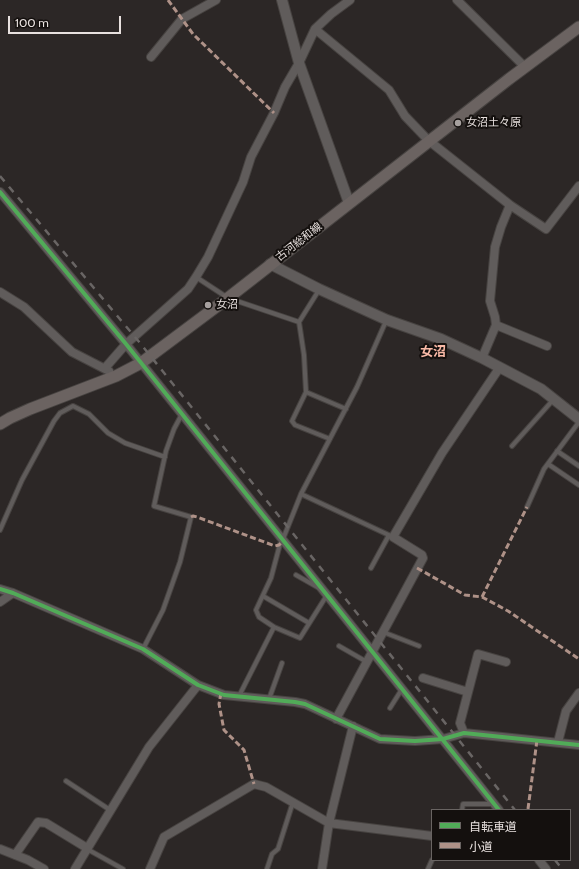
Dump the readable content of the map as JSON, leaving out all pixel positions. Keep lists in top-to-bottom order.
{
  "streets": {
    "main road": ["古河総和線"]
  },
  "districts": ["女沼"],
  "places": ["女沼土々原", "女沼"],
  "legend": ["自転車道", "小道"],
  "scale_bar": "100 m"
}
